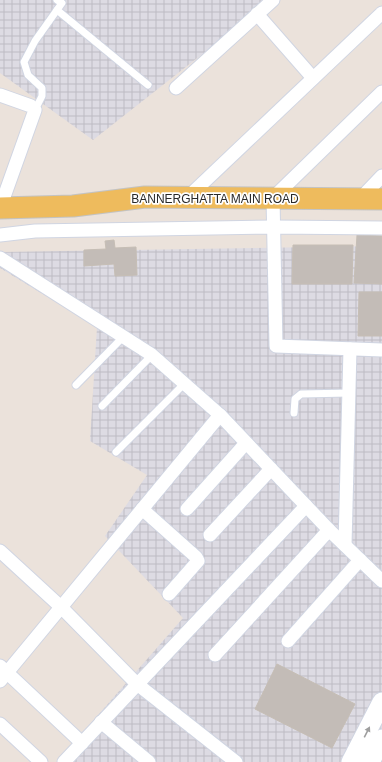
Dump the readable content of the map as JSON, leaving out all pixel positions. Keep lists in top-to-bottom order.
{
  "streets": {
    "main road": ["BANNERGHATTA MAIN ROAD"]
  }
}
